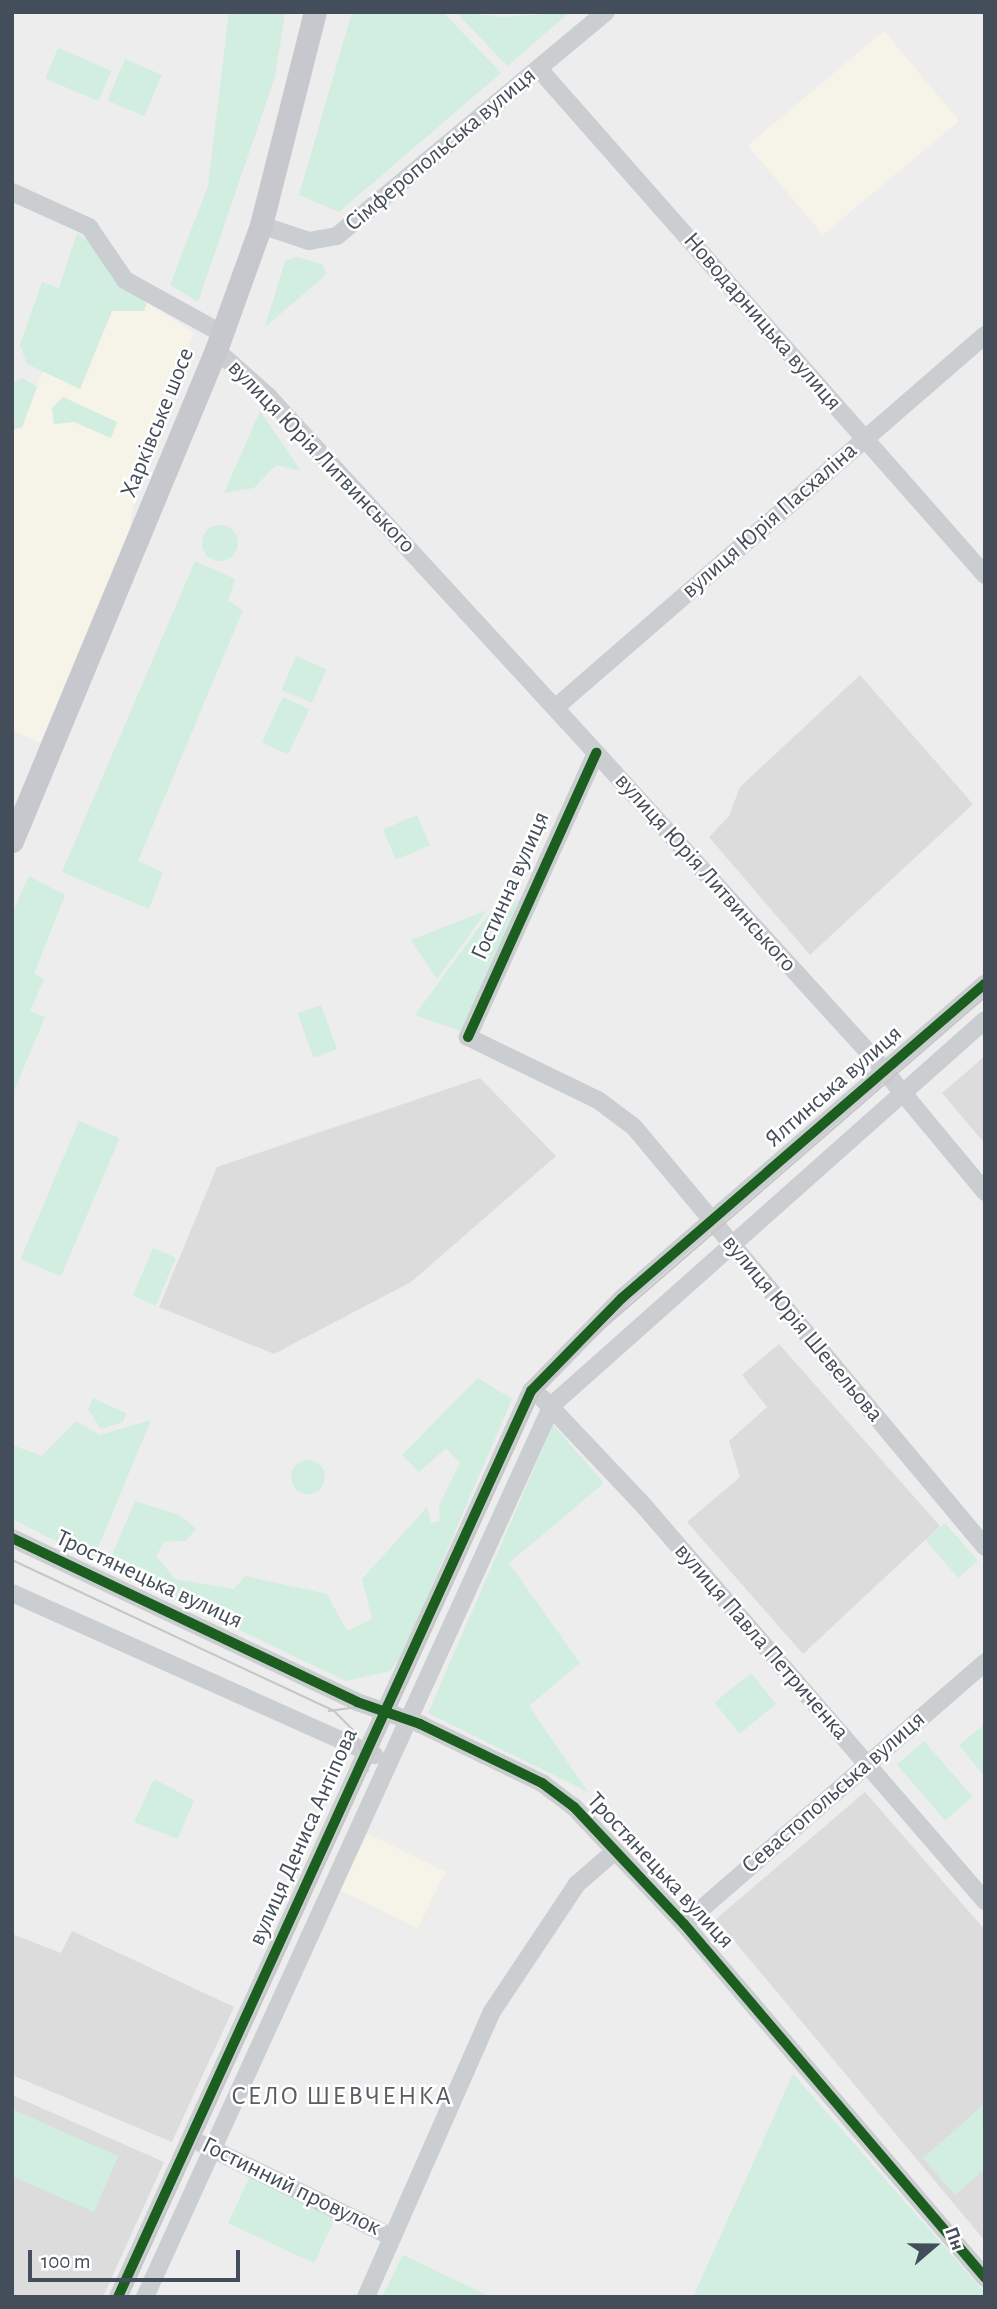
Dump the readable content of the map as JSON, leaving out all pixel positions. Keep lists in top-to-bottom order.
{
  "streets": {
    "main road": ["Харківське шосе"],
    "street": [
      "Сімферопольська вулиця",
      "Новодарницька вулиця",
      "вулиця Юрія Литвинського",
      "вулиця Юрія Пасхаліна",
      "Гостинна вулиця",
      "Ялтинська вулиця",
      "вулиця Юрія Шевельова",
      "Тростянецька вулиця",
      "вулиця Павла Петриченка",
      "Севастопольська вулиця",
      "вулиця Дениса Антіпова",
      "Гостинний провулок"
    ]
  },
  "crossings": [
    ["Сімферопольська вулиця", "Новодарницька вулиця"],
    ["Сімферопольська вулиця", "Харківське шосе"],
    ["Новодарницька вулиця", "вулиця Юрія Пасхаліна"],
    ["Харківське шосе", "вулиця Юрія Литвинського"],
    ["вулиця Юрія Литвинського", "вулиця Юрія Пасхаліна"],
    ["вулиця Юрія Литвинського", "Гостинна вулиця"],
    ["вулиця Юрія Литвинського", "Ялтинська вулиця"],
    ["Гостинна вулиця", "вулиця Юрія Шевельова"],
    ["Ялтинська вулиця", "вулиця Юрія Шевельова"],
    ["Ялтинська вулиця", "вулиця Дениса Антіпова"],
    ["вулиця Юрія Шевельова", "вулиця Дениса Антіпова"],
    ["Тростянецька вулиця", "Севастопольська вулиця"],
    ["Тростянецька вулиця", "вулиця Дениса Антіпова"],
    ["вулиця Павла Петриченка", "Севастопольська вулиця"],
    ["вулиця Павла Петриченка", "вулиця Дениса Антіпова"],
    ["вулиця Дениса Антіпова", "Гостинний провулок"]
  ],
  "districts": ["СЕЛО ШЕВЧЕНКА"],
  "scale_bar": "100 m",
  "north": "right"
}
